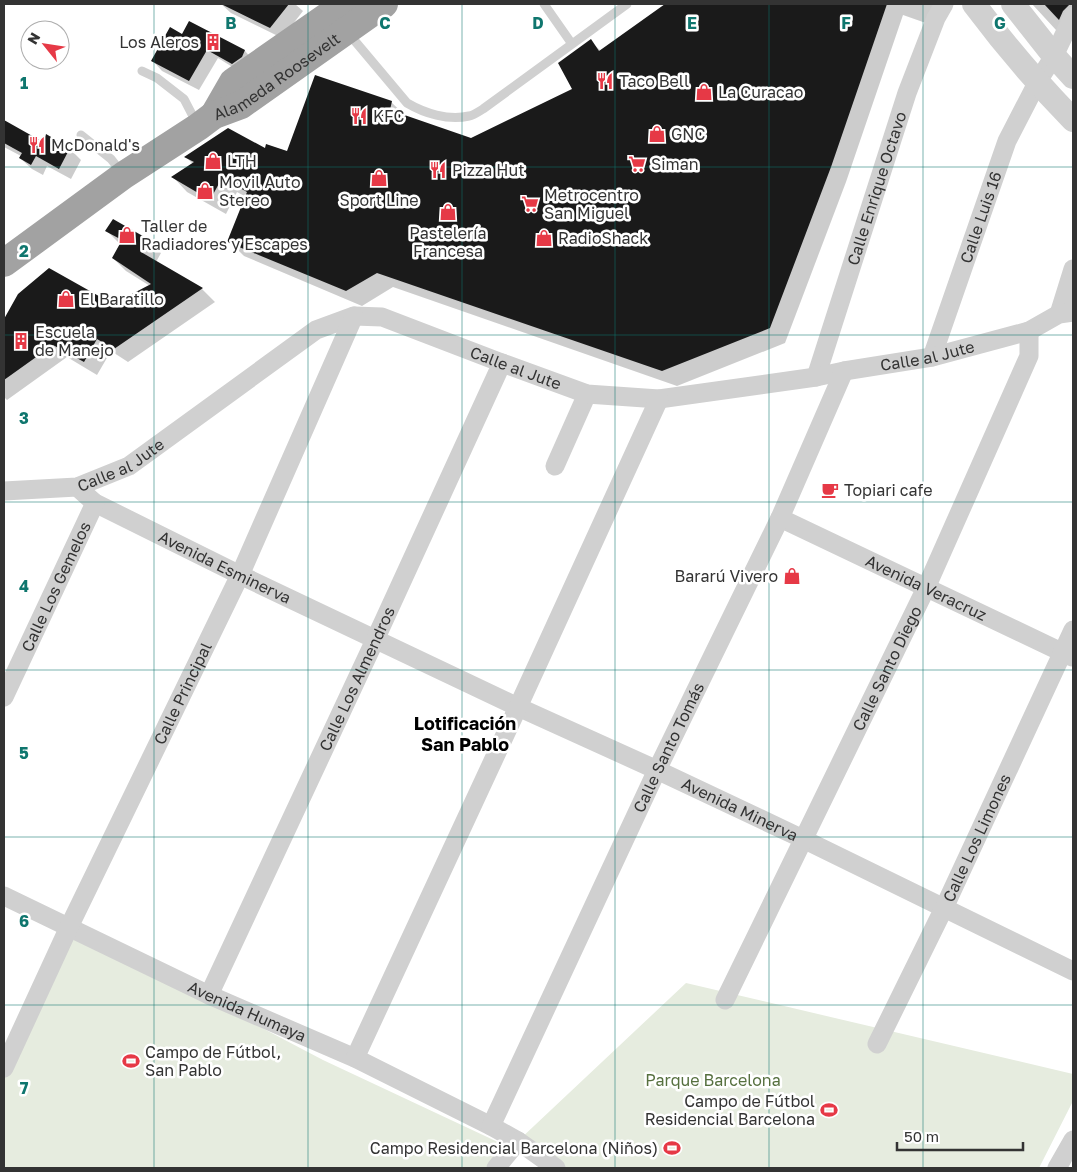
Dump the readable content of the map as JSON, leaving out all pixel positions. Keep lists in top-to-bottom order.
{
  "streets": {
    "highway": ["Alameda Roosevelt"],
    "street": [
      "Calle Enrique Octavo",
      "Calle Luis 16",
      "Calle al Jute",
      "Avenida Esminerva",
      "Calle Los Gemelos",
      "Avenida Veracruz",
      "Calle Santo Diego",
      "Calle Los Almendros",
      "Calle Principal",
      "Calle Santo Tomás",
      "Avenida Minerva",
      "Calle Los Limones",
      "Avenida Humaya"
    ]
  },
  "crossings": [
    ["Calle Enrique Octavo", "Calle al Jute"],
    ["Calle Luis 16", "Calle al Jute"],
    ["Calle al Jute", "Avenida Esminerva"],
    ["Calle al Jute", "Calle Santo Diego"],
    ["Calle al Jute", "Calle Los Almendros"],
    ["Calle al Jute", "Calle Principal"],
    ["Calle al Jute", "Calle Santo Tomás"],
    ["Avenida Esminerva", "Calle Los Gemelos"],
    ["Avenida Esminerva", "Calle Los Almendros"],
    ["Avenida Esminerva", "Calle Principal"],
    ["Avenida Esminerva", "Avenida Minerva"],
    ["Avenida Veracruz", "Calle Santo Diego"],
    ["Avenida Veracruz", "Calle Santo Tomás"],
    ["Avenida Veracruz", "Calle Los Limones"],
    ["Calle Santo Diego", "Avenida Minerva"],
    ["Calle Los Almendros", "Avenida Minerva"],
    ["Calle Los Almendros", "Avenida Humaya"],
    ["Calle Principal", "Avenida Humaya"],
    ["Calle Santo Tomás", "Avenida Minerva"],
    ["Calle Santo Tomás", "Avenida Humaya"],
    ["Avenida Minerva", "Calle Los Limones"]
  ],
  "districts": ["Lotificación San Pablo"],
  "parks": ["Parque Barcelona"],
  "places": {
    "building": ["Los Aleros", "Escuela de Manejo"],
    "restaurant": [
      "Taco Bell",
      "KFC",
      "McDonald's",
      "Pizza Hut"
    ],
    "shop": [
      "La Curacao",
      "GNC",
      "LTH",
      "Sport Line",
      "Movil Auto Stereo",
      "Pastelería Francesa",
      "Taller de Radiadores y Escapes",
      "RadioShack",
      "El Baratillo",
      "Bararú Vivero"
    ],
    "supermarket": ["Siman", "Metrocentro San Miguel"],
    "cafe": ["Topiari cafe"],
    "sports": ["Campo de Fútbol, San Pablo", "Campo de Fútbol Residencial Barcelona", "Campo Residencial Barcelona (Niños)"]
  },
  "scale_bar": "50 m",
  "north": "top left",
  "grid": {
    "columns": [
      "B",
      "C",
      "D",
      "E",
      "F",
      "G"
    ],
    "rows": [
      "1",
      "2",
      "3",
      "4",
      "5",
      "6",
      "7"
    ]
  }
}
